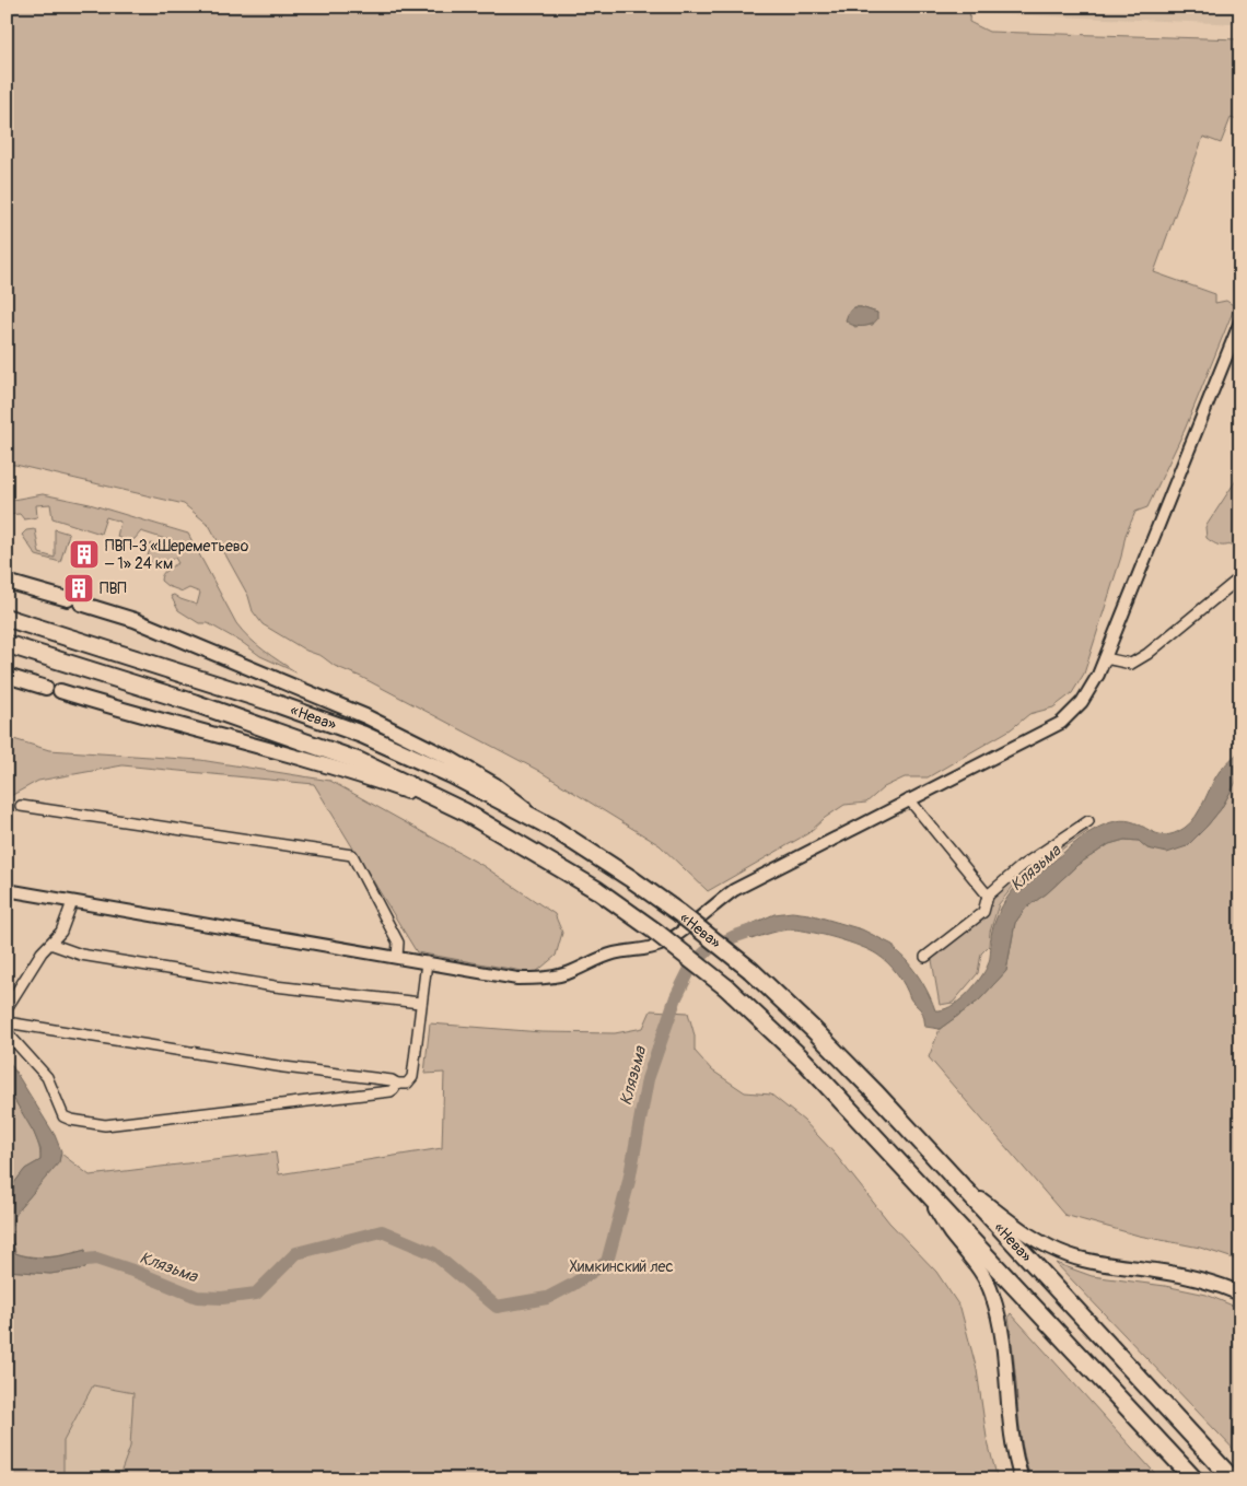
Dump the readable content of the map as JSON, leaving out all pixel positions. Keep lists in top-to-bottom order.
{
  "streets": {
    "highway": ["«Нева»"]
  },
  "water": ["Клязьма"],
  "parks": ["Химкинский лес"],
  "places": {
    "building": ["ПВП-3 «Шереметьево – 1» 24 км", "ПВП"]
  }
}
